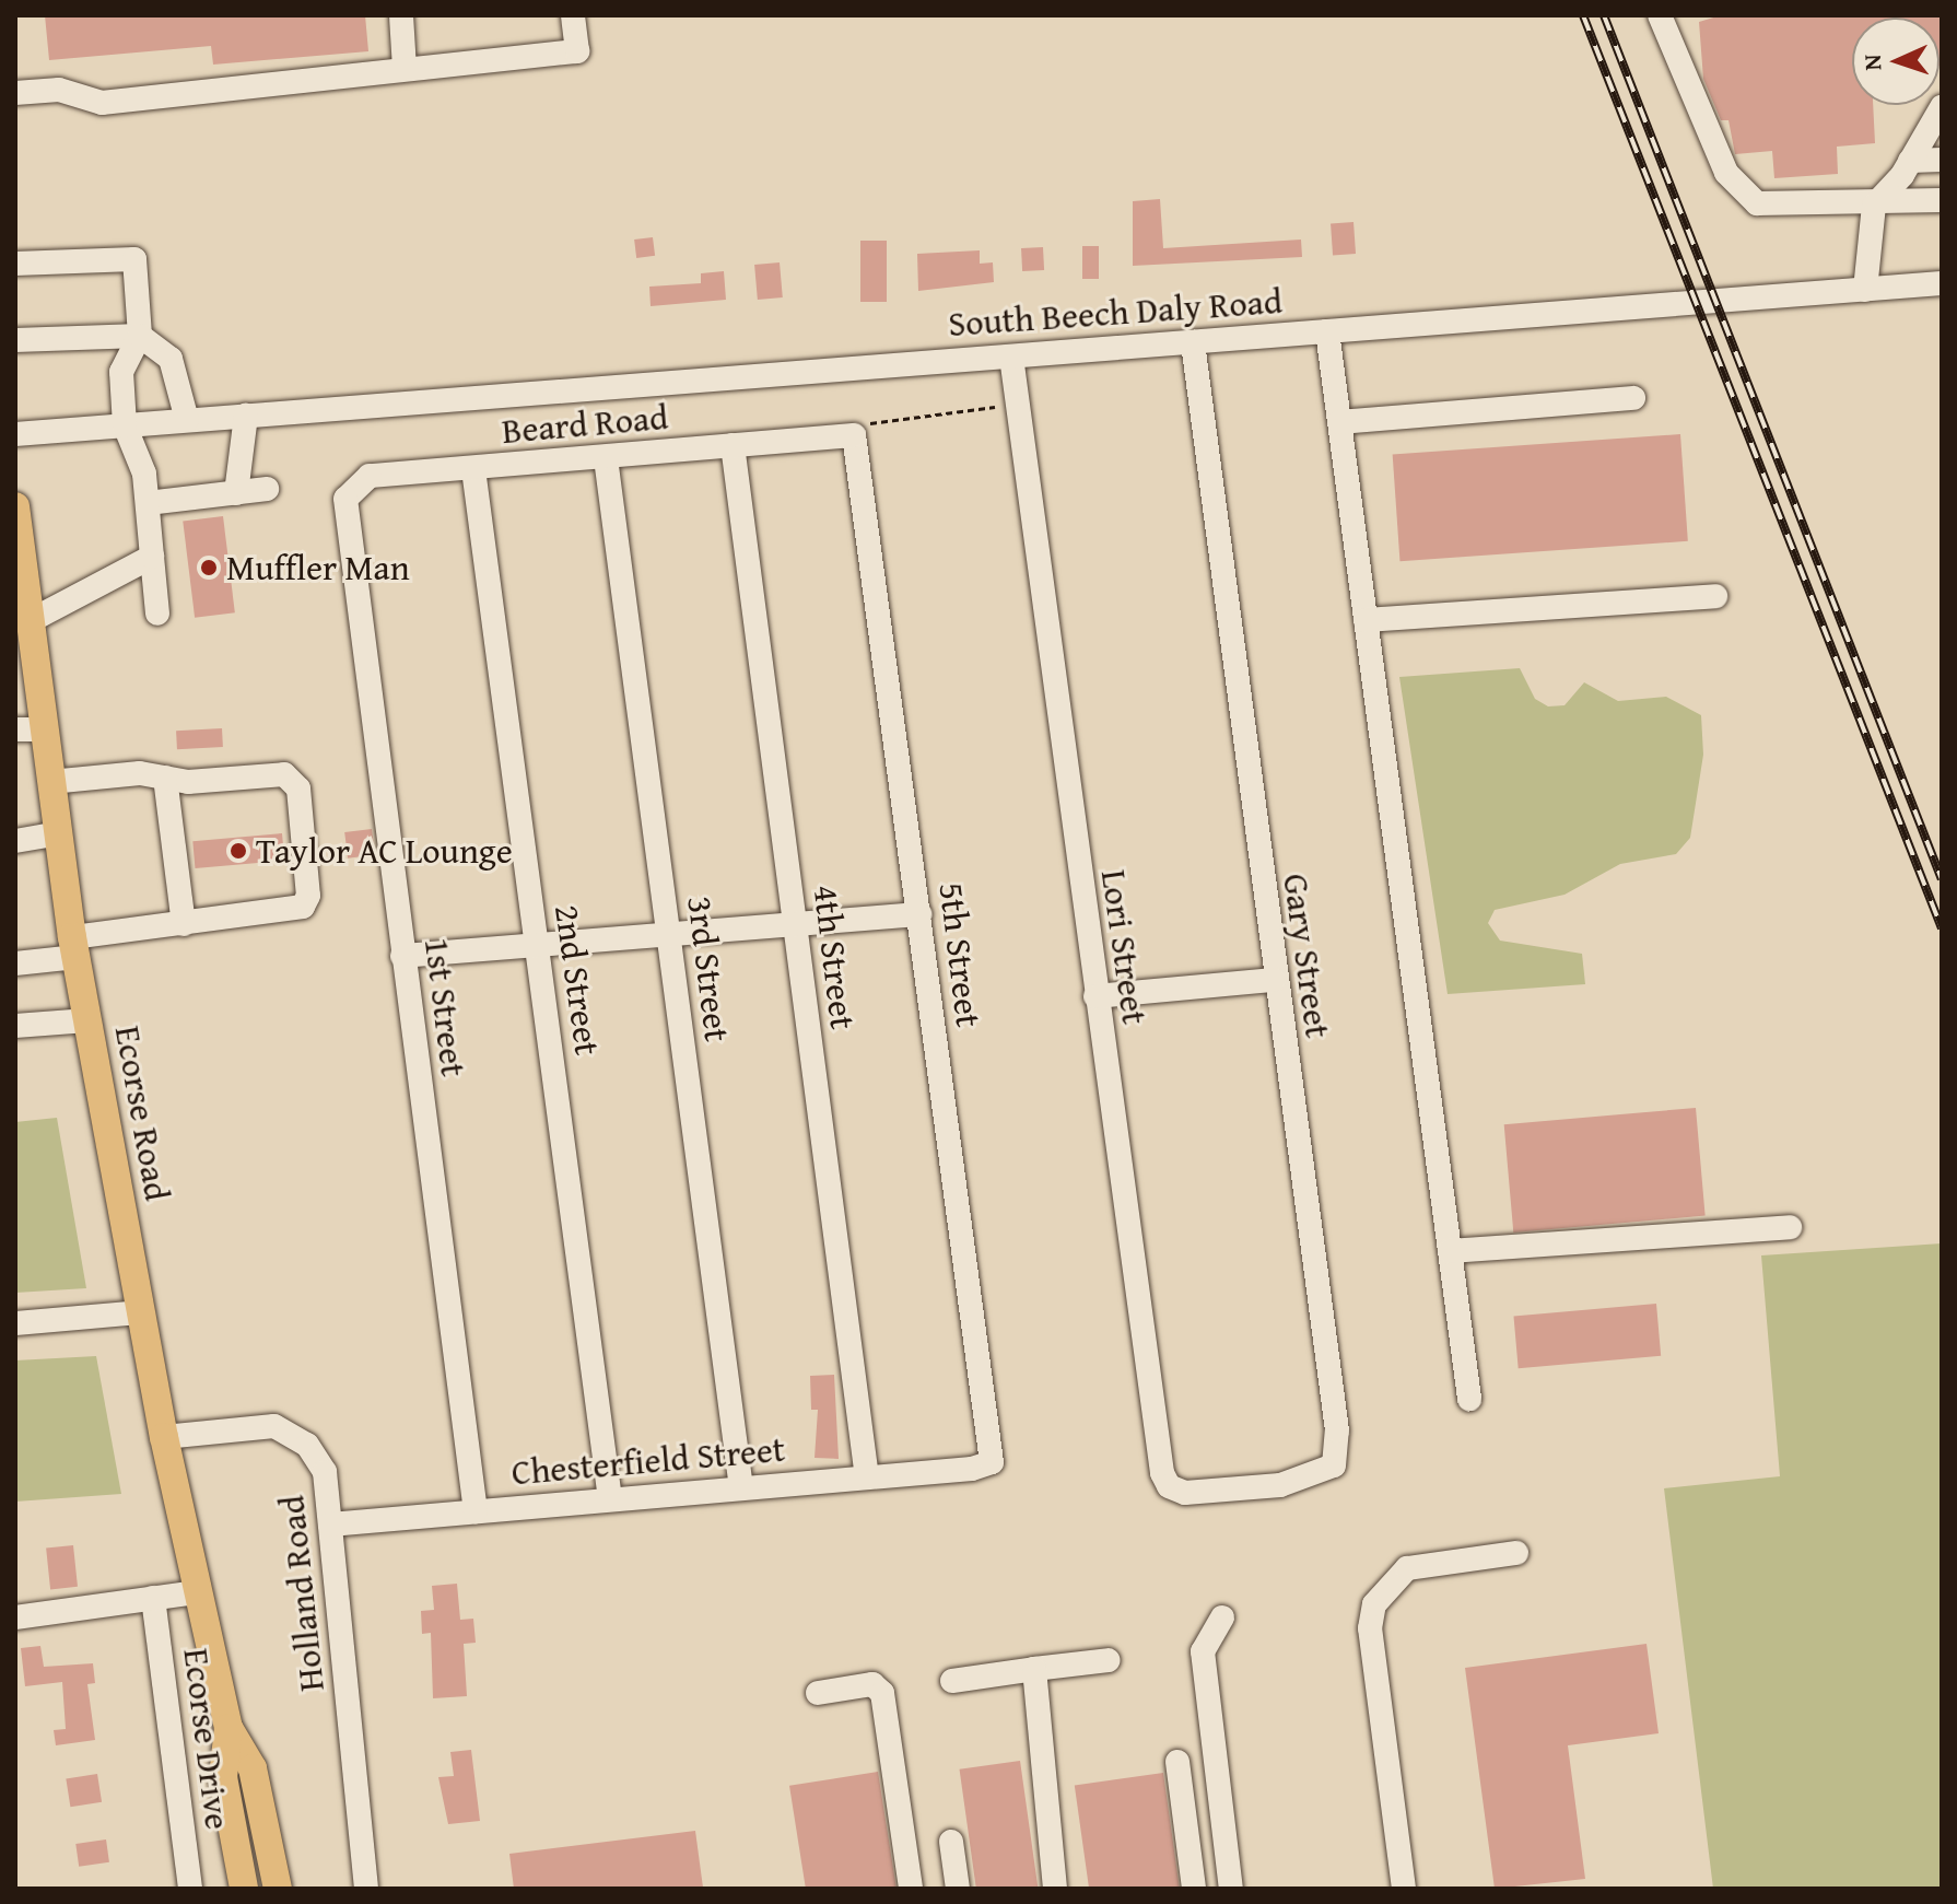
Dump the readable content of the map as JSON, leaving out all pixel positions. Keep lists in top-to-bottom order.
{
  "streets": {
    "main road": ["Ecorse Road"],
    "street": [
      "South Beech Daly Road",
      "Beard Road",
      "Lori Street",
      "5th Street",
      "Gary Street",
      "4th Street",
      "3rd Street",
      "2nd Street",
      "1st Street",
      "Chesterfield Street",
      "Holland Road",
      "Ecorse Drive"
    ]
  },
  "crossings": [
    ["South Beech Daly Road", "Lori Street"],
    ["South Beech Daly Road", "Gary Street"],
    ["Beard Road", "5th Street"],
    ["Beard Road", "4th Street"],
    ["Beard Road", "3rd Street"],
    ["Beard Road", "2nd Street"],
    ["Beard Road", "1st Street"],
    ["Lori Street", "Gary Street"],
    ["5th Street", "Chesterfield Street"],
    ["4th Street", "Chesterfield Street"],
    ["3rd Street", "Chesterfield Street"],
    ["2nd Street", "Chesterfield Street"],
    ["1st Street", "Chesterfield Street"],
    ["Ecorse Road", "Holland Road"],
    ["Chesterfield Street", "Holland Road"]
  ],
  "places": ["Muffler Man", "Taylor AC Lounge"],
  "north": "left"
}
